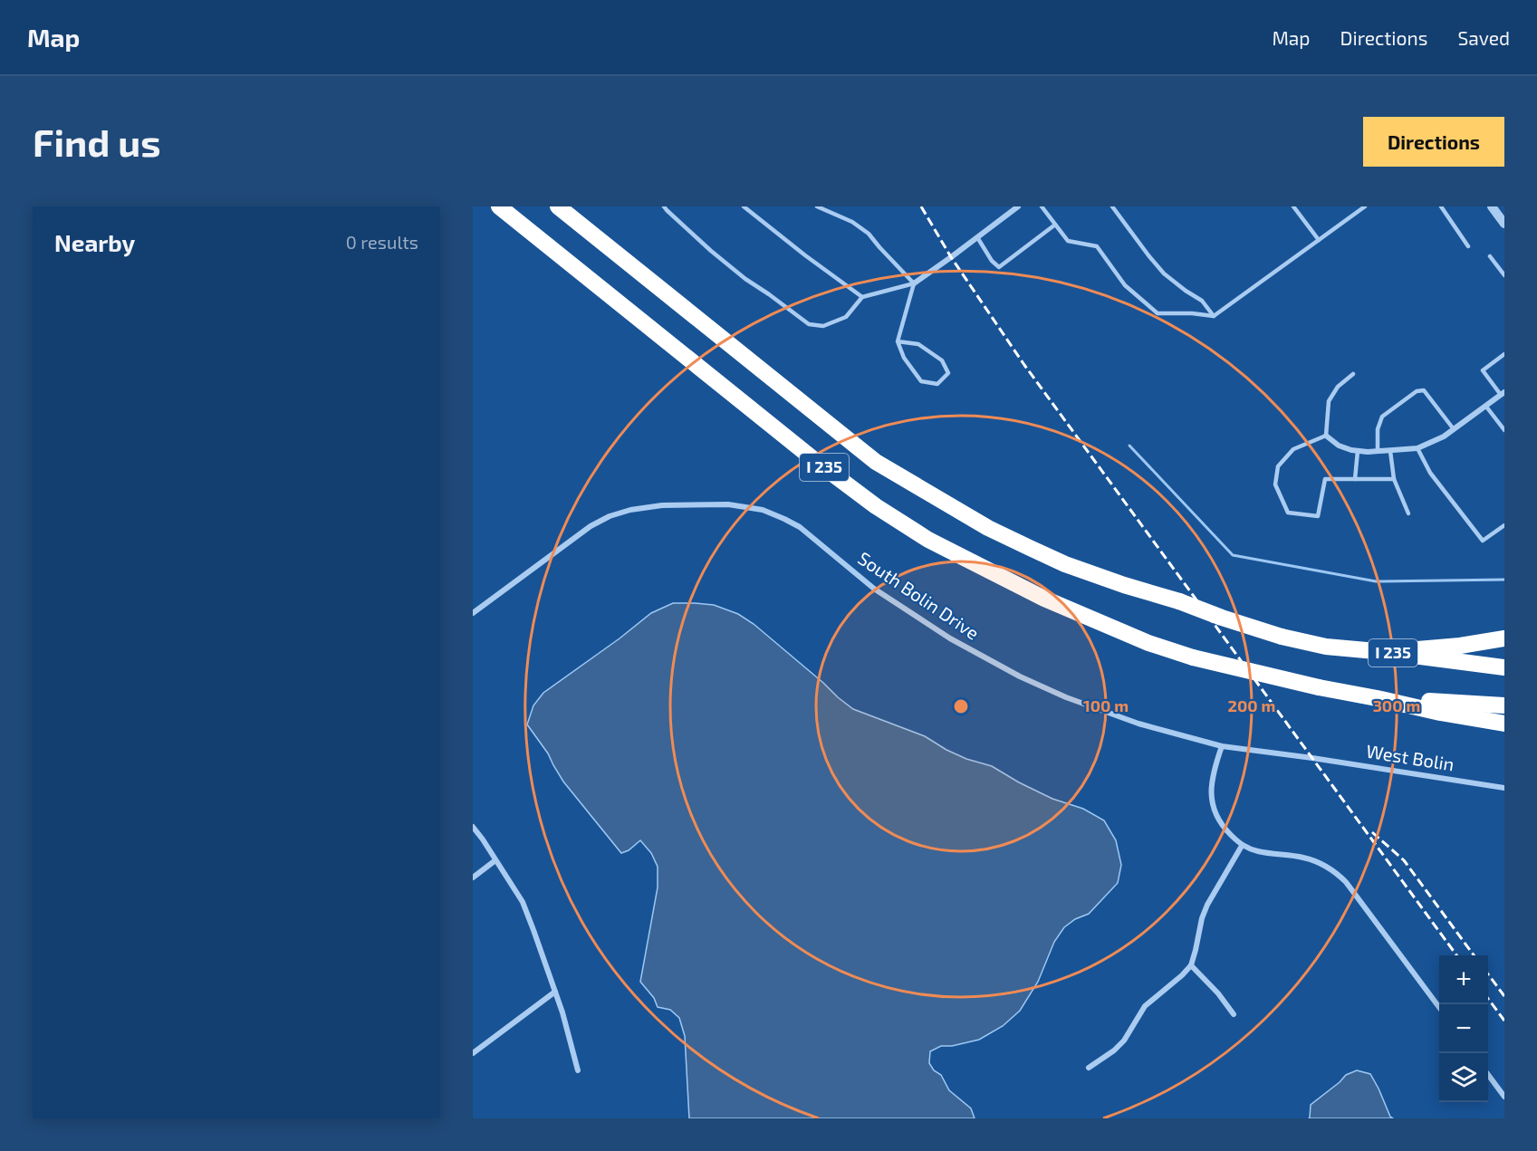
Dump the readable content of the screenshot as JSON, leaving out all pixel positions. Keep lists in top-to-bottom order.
{
  "streets": {
    "highway": ["I 235"],
    "street": ["South Bolin Drive", "West Bolin"]
  },
  "crossings": [
    ["South Bolin Drive", "West Bolin"]
  ],
  "page": {
    "header": "Map",
    "nav": ["Map", "Directions", "Saved"],
    "buttons": "Directions",
    "title": "Find us",
    "heading": ["Nearby", "0 results"],
    "map_buttons": ["+", "−"]
  },
  "rings": ["100 m", "200 m", "300 m"]
}
